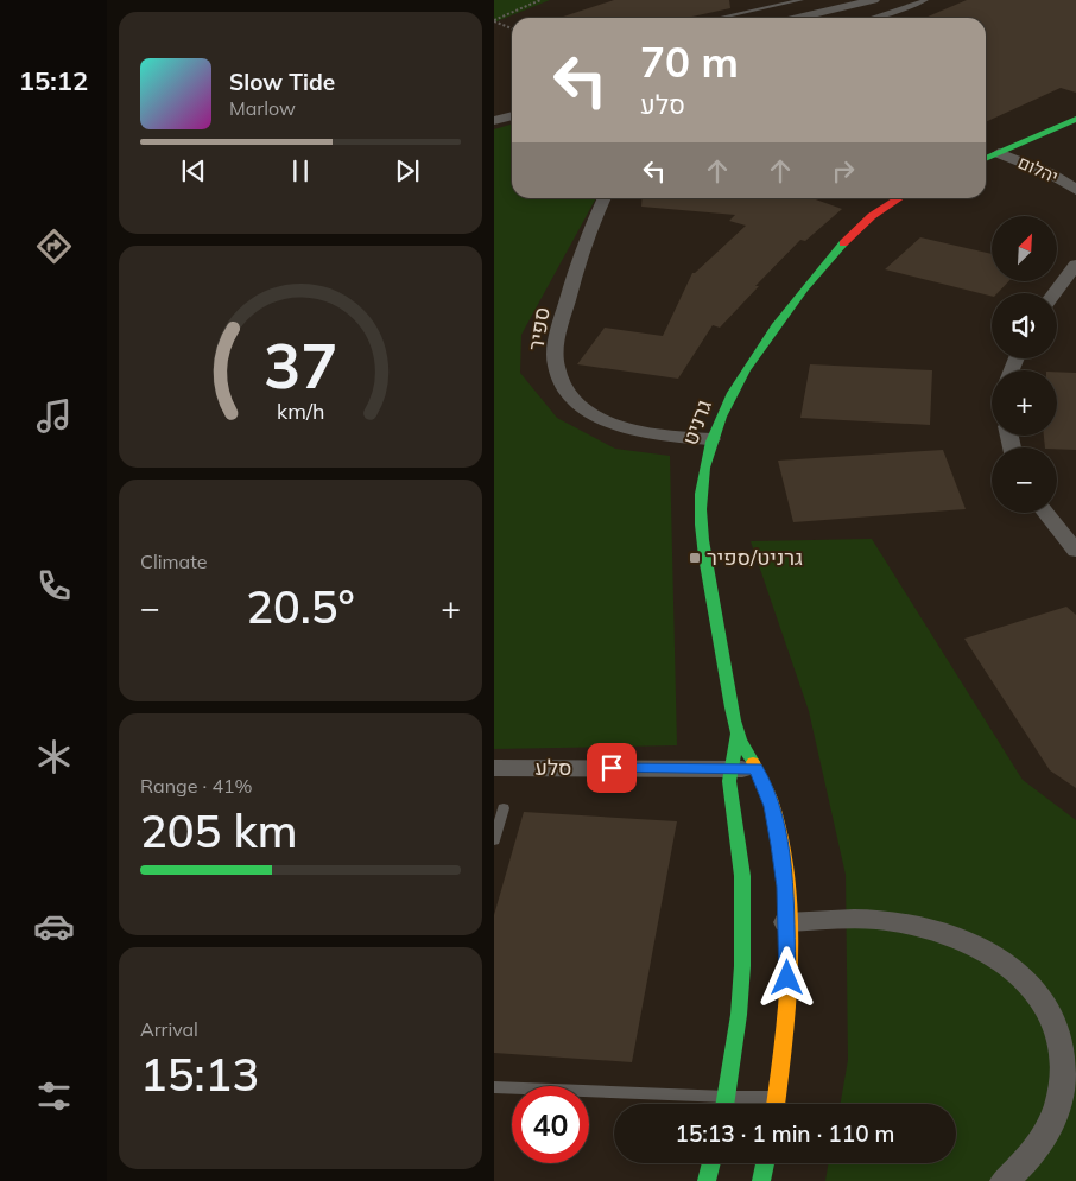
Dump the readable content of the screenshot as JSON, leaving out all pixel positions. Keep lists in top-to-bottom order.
{
  "streets": {
    "street": [
      "יהלום",
      "ספיר",
      "גרניט",
      "סלע"
    ]
  },
  "crossings": [
    ["ספיר", "גרניט"]
  ],
  "places": {
    "transit": ["גרניט/ספיר"]
  },
  "north": "top right",
  "page": {
    "tabs": "15:12",
    "turn": ["70 m", "סלע"],
    "song": ["Slow Tide", "Marlow"],
    "map_buttons": ["+", "−"],
    "tile": [
      "Climate",
      ["Range · 41%", "205 km"],
      ["Arrival", "15:13"]
    ],
    "heat": ["−", "20.5°", "+"],
    "limit": "40",
    "trip": "15:13 · 1 min · 110 m",
    "gauge": ["37", "km/h"]
  }
}
